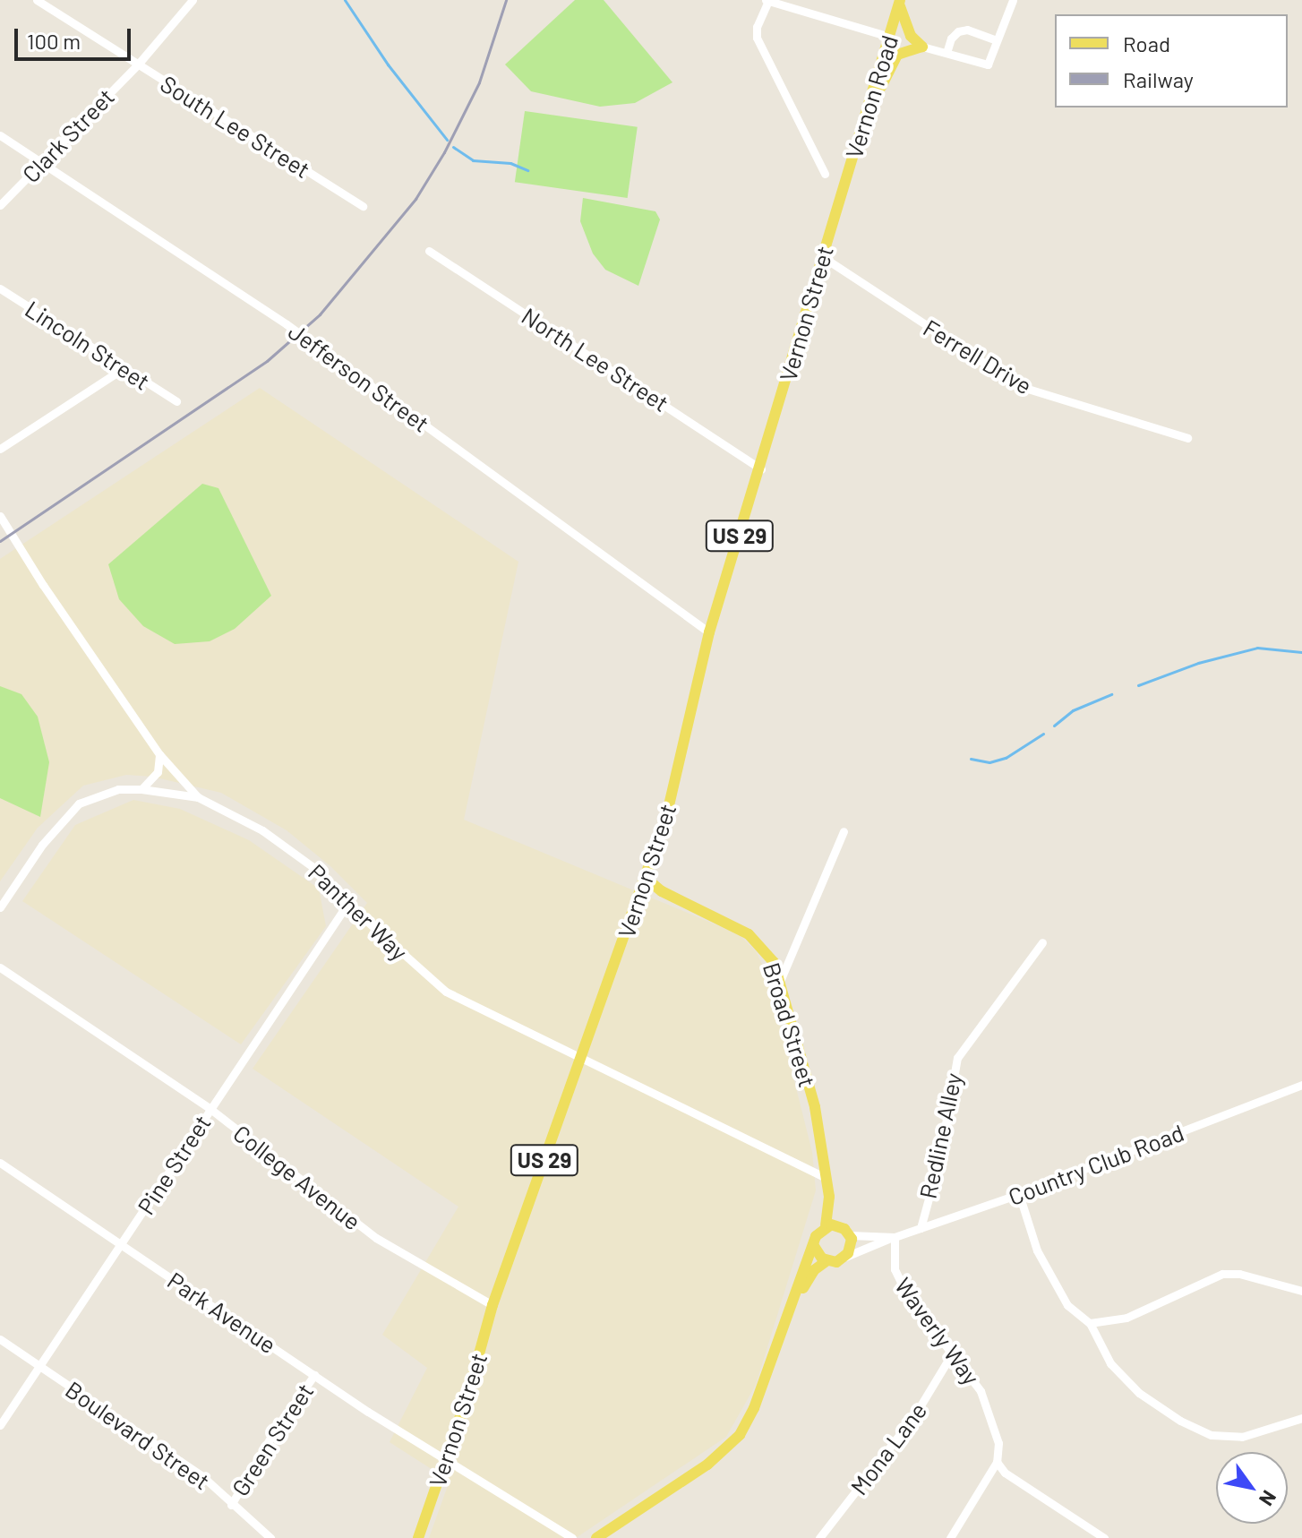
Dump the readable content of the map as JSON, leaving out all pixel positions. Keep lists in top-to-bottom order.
{
  "streets": {
    "main road": [
      "Vernon Road",
      "Vernon Street",
      "US 29",
      "Broad Street"
    ],
    "street": [
      "South Lee Street",
      "Clark Street",
      "Lincoln Street",
      "Ferrell Drive",
      "North Lee Street",
      "Jefferson Street",
      "Panther Way",
      "Redline Alley",
      "Pine Street",
      "Country Club Road",
      "College Avenue",
      "Park Avenue",
      "Waverly Way",
      "Boulevard Street",
      "Green Street",
      "Mona Lane"
    ]
  },
  "crossings": [
    ["Vernon Road", "Vernon Street"],
    ["South Lee Street", "Clark Street"],
    ["Clark Street", "Jefferson Street"],
    ["Vernon Street", "Ferrell Drive"],
    ["Vernon Street", "North Lee Street"],
    ["Vernon Street", "Jefferson Street"],
    ["Vernon Street", "Panther Way"],
    ["Vernon Street", "Broad Street"],
    ["Vernon Street", "College Avenue"],
    ["Vernon Street", "Park Avenue"],
    ["Panther Way", "Broad Street"],
    ["Panther Way", "Pine Street"],
    ["Broad Street", "Country Club Road"],
    ["Redline Alley", "Country Club Road"],
    ["Pine Street", "College Avenue"],
    ["Pine Street", "Park Avenue"],
    ["Pine Street", "Boulevard Street"],
    ["Country Club Road", "Waverly Way"],
    ["Park Avenue", "Green Street"],
    ["Waverly Way", "Mona Lane"],
    ["Boulevard Street", "Green Street"]
  ],
  "legend": ["Road", "Railway"],
  "scale_bar": "100 m",
  "north": "bottom right"
}
